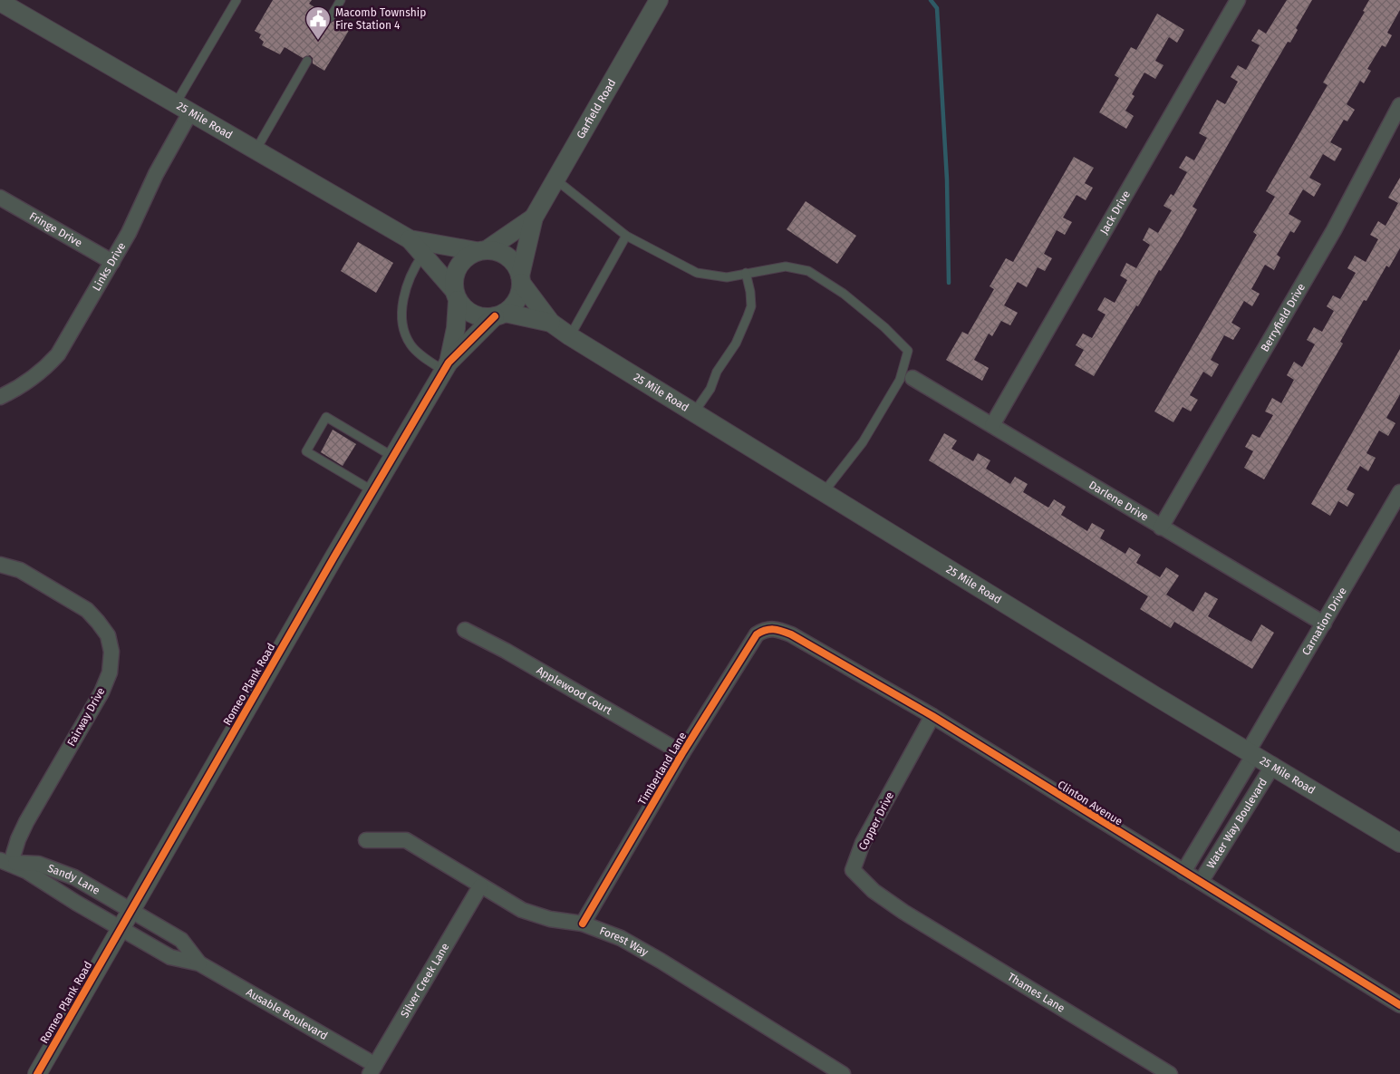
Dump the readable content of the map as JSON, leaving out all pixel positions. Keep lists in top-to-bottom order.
{
  "streets": {
    "street": [
      "Garfield Road",
      "25 Mile Road",
      "Jack Drive",
      "Fringe Drive",
      "Links Drive",
      "Berryfield Drive",
      "Darlene Drive",
      "Carnation Drive",
      "Romeo Plank Road",
      "Applewood Court",
      "Fairway Drive",
      "Timberland Lane",
      "Clinton Avenue",
      "Copper Drive",
      "Water Way Boulevard",
      "Sandy Lane",
      "Forest Way",
      "Silver Creek Lane",
      "Thames Lane",
      "Ausable Boulevard"
    ]
  },
  "crossings": [
    ["Garfield Road", "25 Mile Road"],
    ["Garfield Road", "Romeo Plank Road"],
    ["25 Mile Road", "Links Drive"],
    ["25 Mile Road", "Carnation Drive"],
    ["25 Mile Road", "Romeo Plank Road"],
    ["25 Mile Road", "Water Way Boulevard"],
    ["Jack Drive", "Darlene Drive"],
    ["Fringe Drive", "Links Drive"],
    ["Berryfield Drive", "Darlene Drive"],
    ["Darlene Drive", "Carnation Drive"],
    ["Carnation Drive", "Water Way Boulevard"],
    ["Romeo Plank Road", "Sandy Lane"],
    ["Romeo Plank Road", "Ausable Boulevard"],
    ["Applewood Court", "Timberland Lane"],
    ["Fairway Drive", "Sandy Lane"],
    ["Timberland Lane", "Clinton Avenue"],
    ["Timberland Lane", "Forest Way"],
    ["Clinton Avenue", "Copper Drive"],
    ["Clinton Avenue", "Water Way Boulevard"],
    ["Copper Drive", "Thames Lane"],
    ["Sandy Lane", "Ausable Boulevard"],
    ["Forest Way", "Silver Creek Lane"],
    ["Silver Creek Lane", "Ausable Boulevard"]
  ],
  "places": {
    "public building": ["Macomb Township Fire Station 4"]
  }
}
